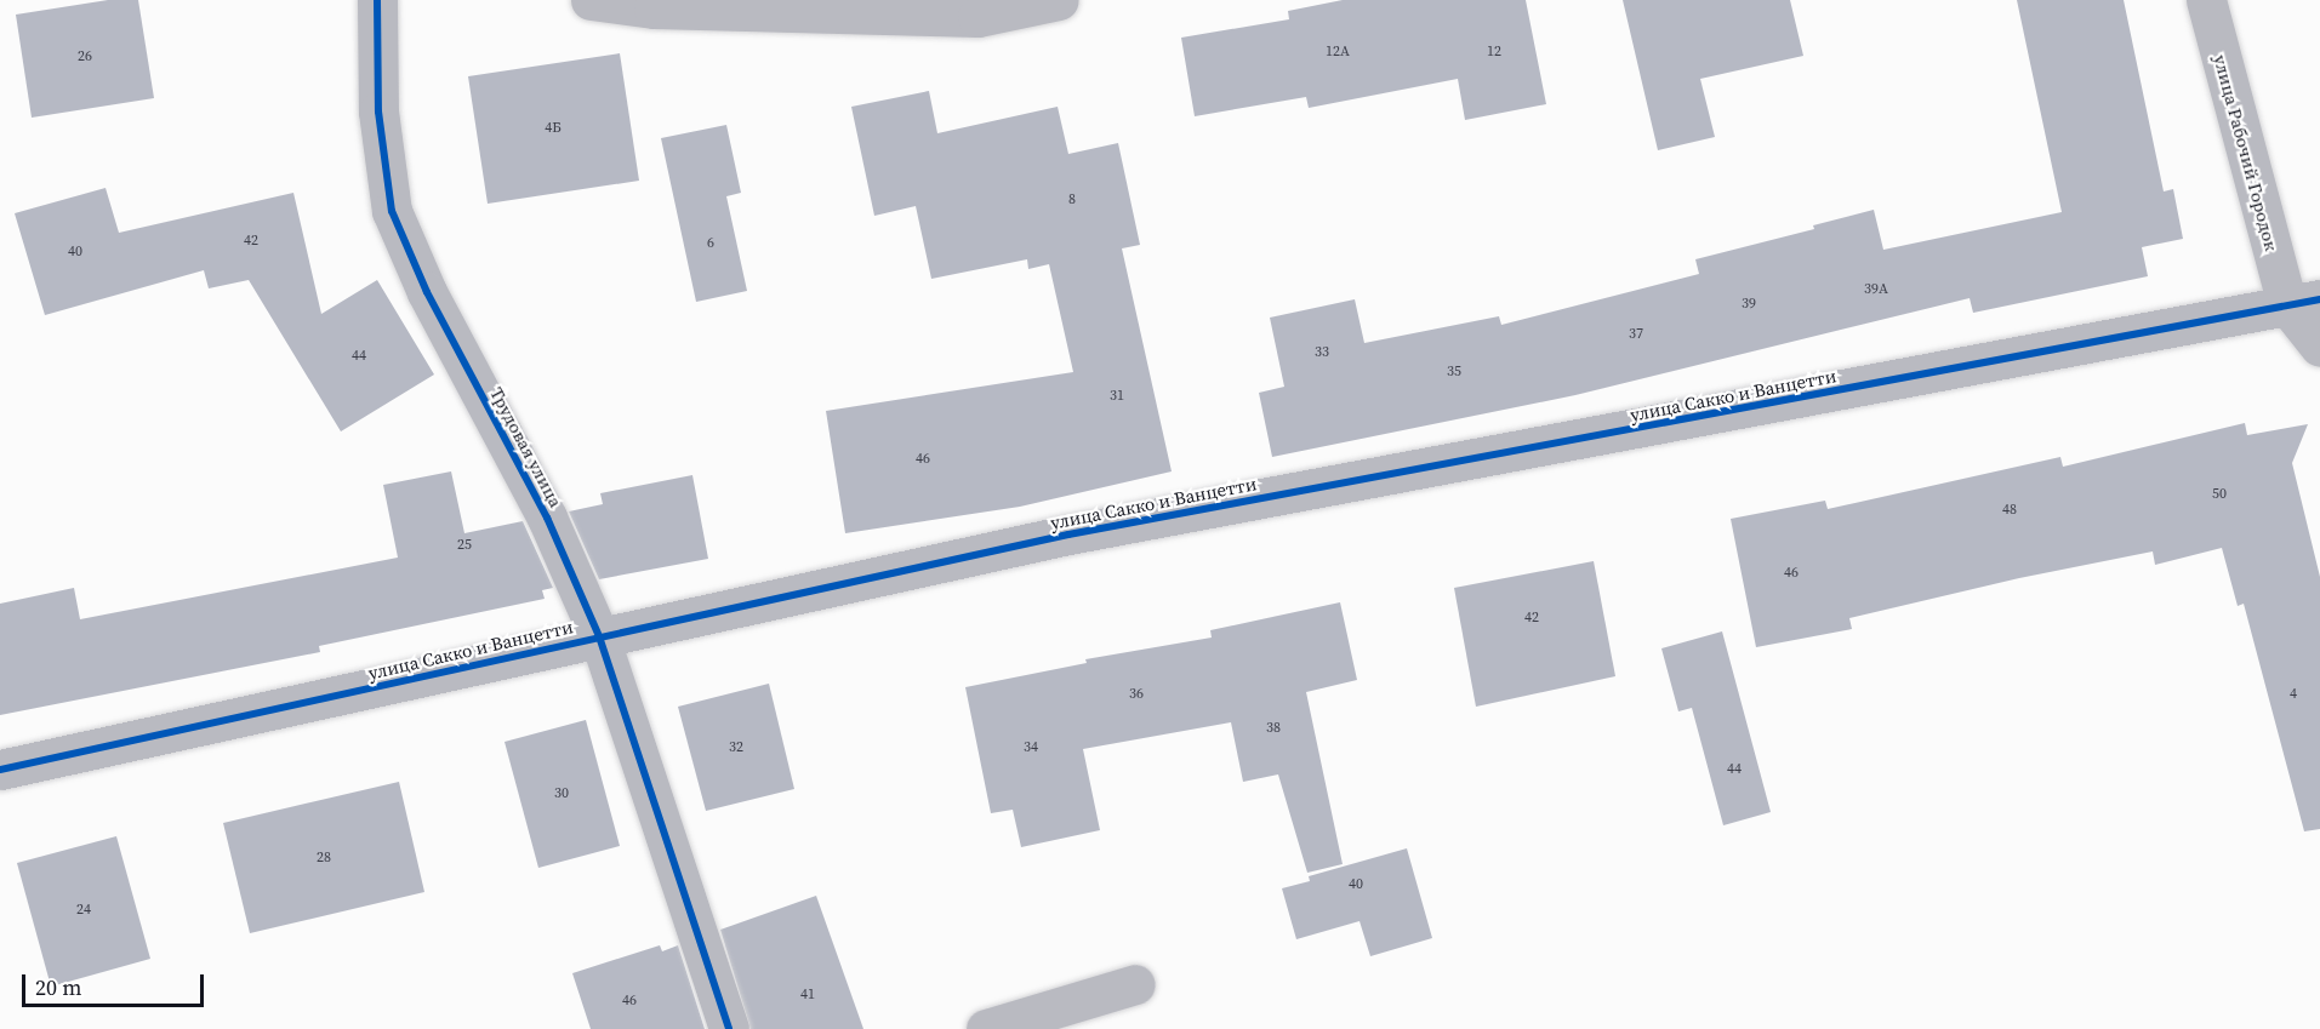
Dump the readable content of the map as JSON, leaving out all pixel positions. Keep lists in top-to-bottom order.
{
  "streets": {
    "street": ["улица Рабочий Городок", "улица Сакко и Ванцетти", "Трудовая улица"]
  },
  "crossings": [
    ["улица Рабочий Городок", "улица Сакко и Ванцетти"],
    ["улица Сакко и Ванцетти", "Трудовая улица"]
  ],
  "house_numbers": [
    "12А",
    "12",
    "26",
    "4Б",
    "8",
    "42",
    "6",
    "40",
    "39А",
    "39",
    "37",
    "33",
    "44",
    "35",
    "31",
    "46",
    "50",
    "48",
    "25",
    "46",
    "42",
    "36",
    "4",
    "38",
    "32",
    "34",
    "44",
    "30",
    "28",
    "40",
    "24",
    "41",
    "46"
  ],
  "scale_bar": "20 m"
}
